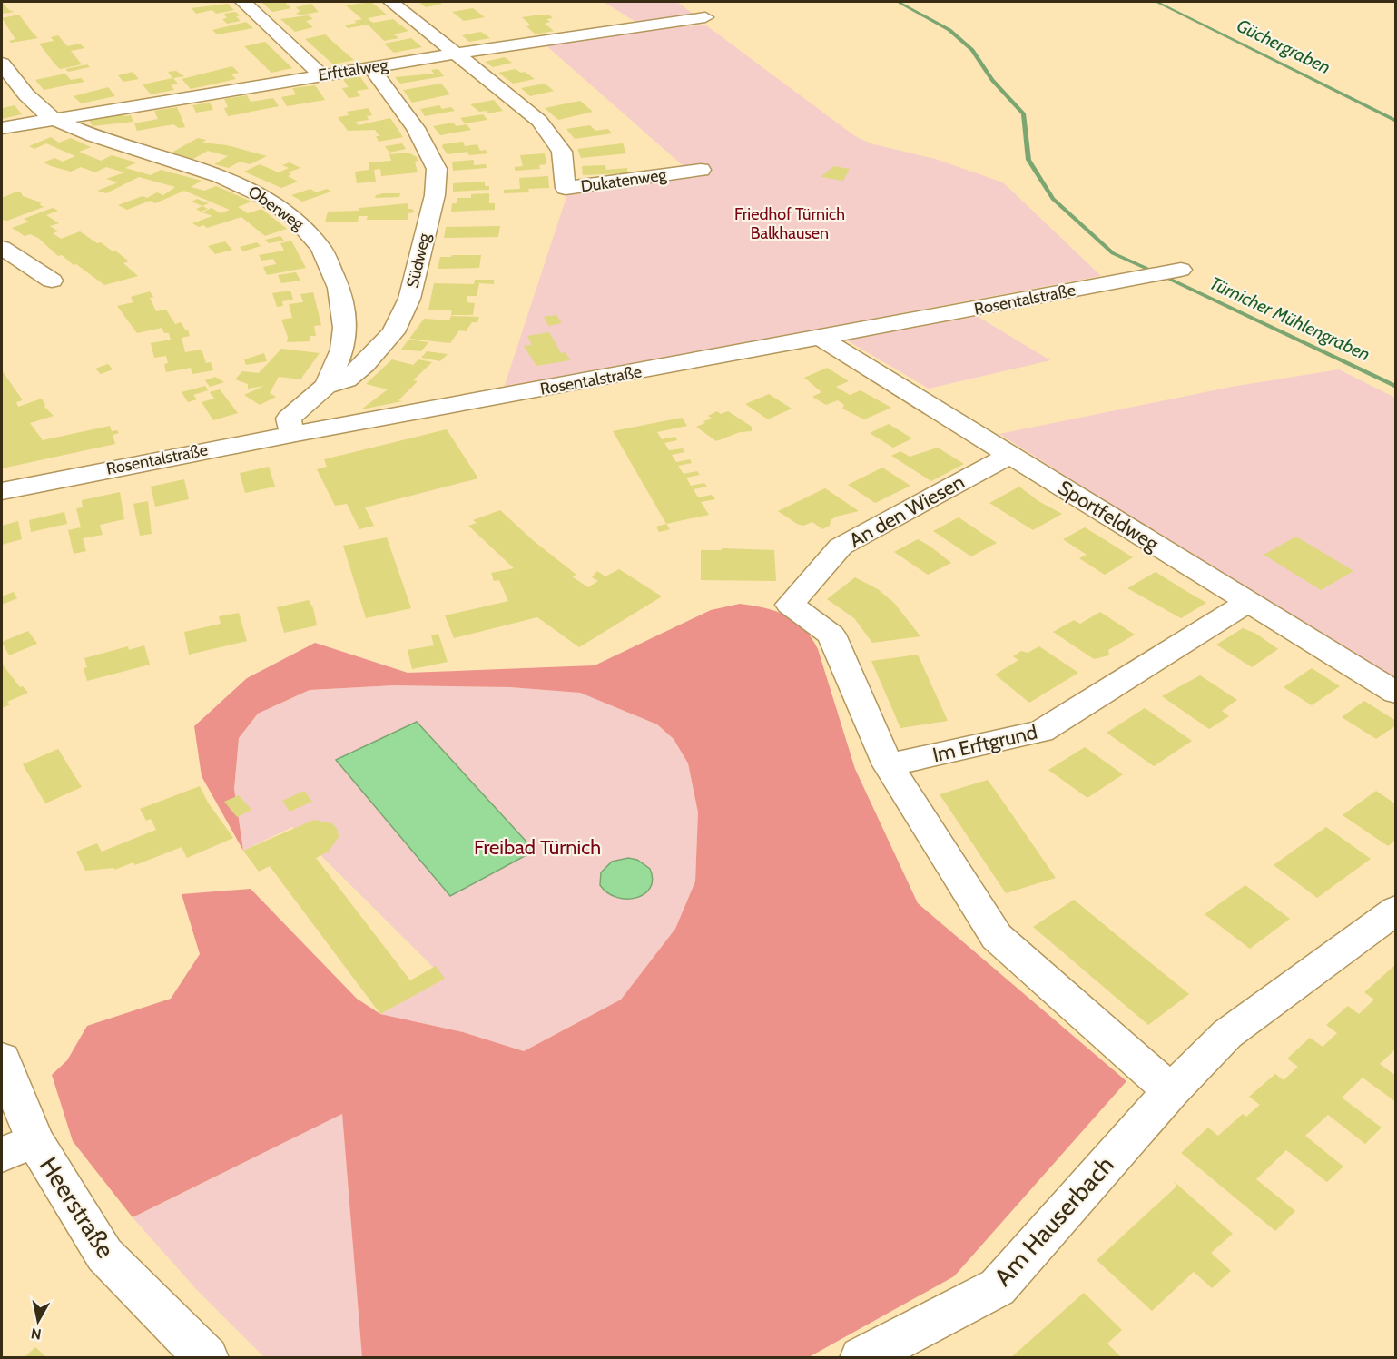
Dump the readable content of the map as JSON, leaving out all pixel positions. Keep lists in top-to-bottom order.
{
  "streets": {
    "street": [
      "Erfttalweg",
      "Dukatenweg",
      "Oberweg",
      "Südweg",
      "Rosentalstraße",
      "An den Wiesen",
      "Sportfeldweg",
      "Im Erftgrund",
      "Heerstraße",
      "Am Hauserbach"
    ]
  },
  "crossings": [
    ["Erfttalweg", "Dukatenweg"],
    ["Erfttalweg", "Oberweg"],
    ["Erfttalweg", "Südweg"],
    ["Oberweg", "Südweg"],
    ["Südweg", "Rosentalstraße"],
    ["Rosentalstraße", "Sportfeldweg"],
    ["An den Wiesen", "Sportfeldweg"],
    ["An den Wiesen", "Im Erftgrund"],
    ["Sportfeldweg", "Im Erftgrund"]
  ],
  "water": ["Güchergraben", "Türnicher Mühlengraben"],
  "parks": ["Friedhof Türnich Balkhausen", "Freibad Türnich"],
  "north": "bottom"
}
